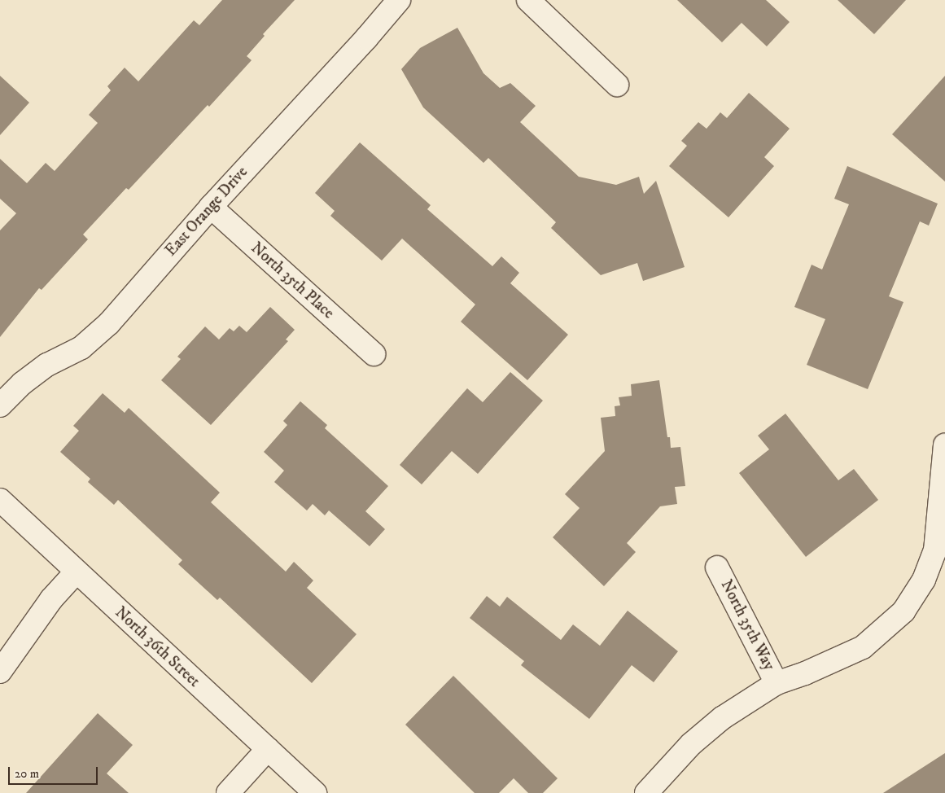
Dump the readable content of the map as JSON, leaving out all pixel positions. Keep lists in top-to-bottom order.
{
  "streets": {
    "street": [
      "East Orange Drive",
      "North 35th Place",
      "North 35th Way",
      "North 36th Street"
    ]
  },
  "crossings": [
    ["East Orange Drive", "North 35th Place"]
  ],
  "scale_bar": "20 m"
}
